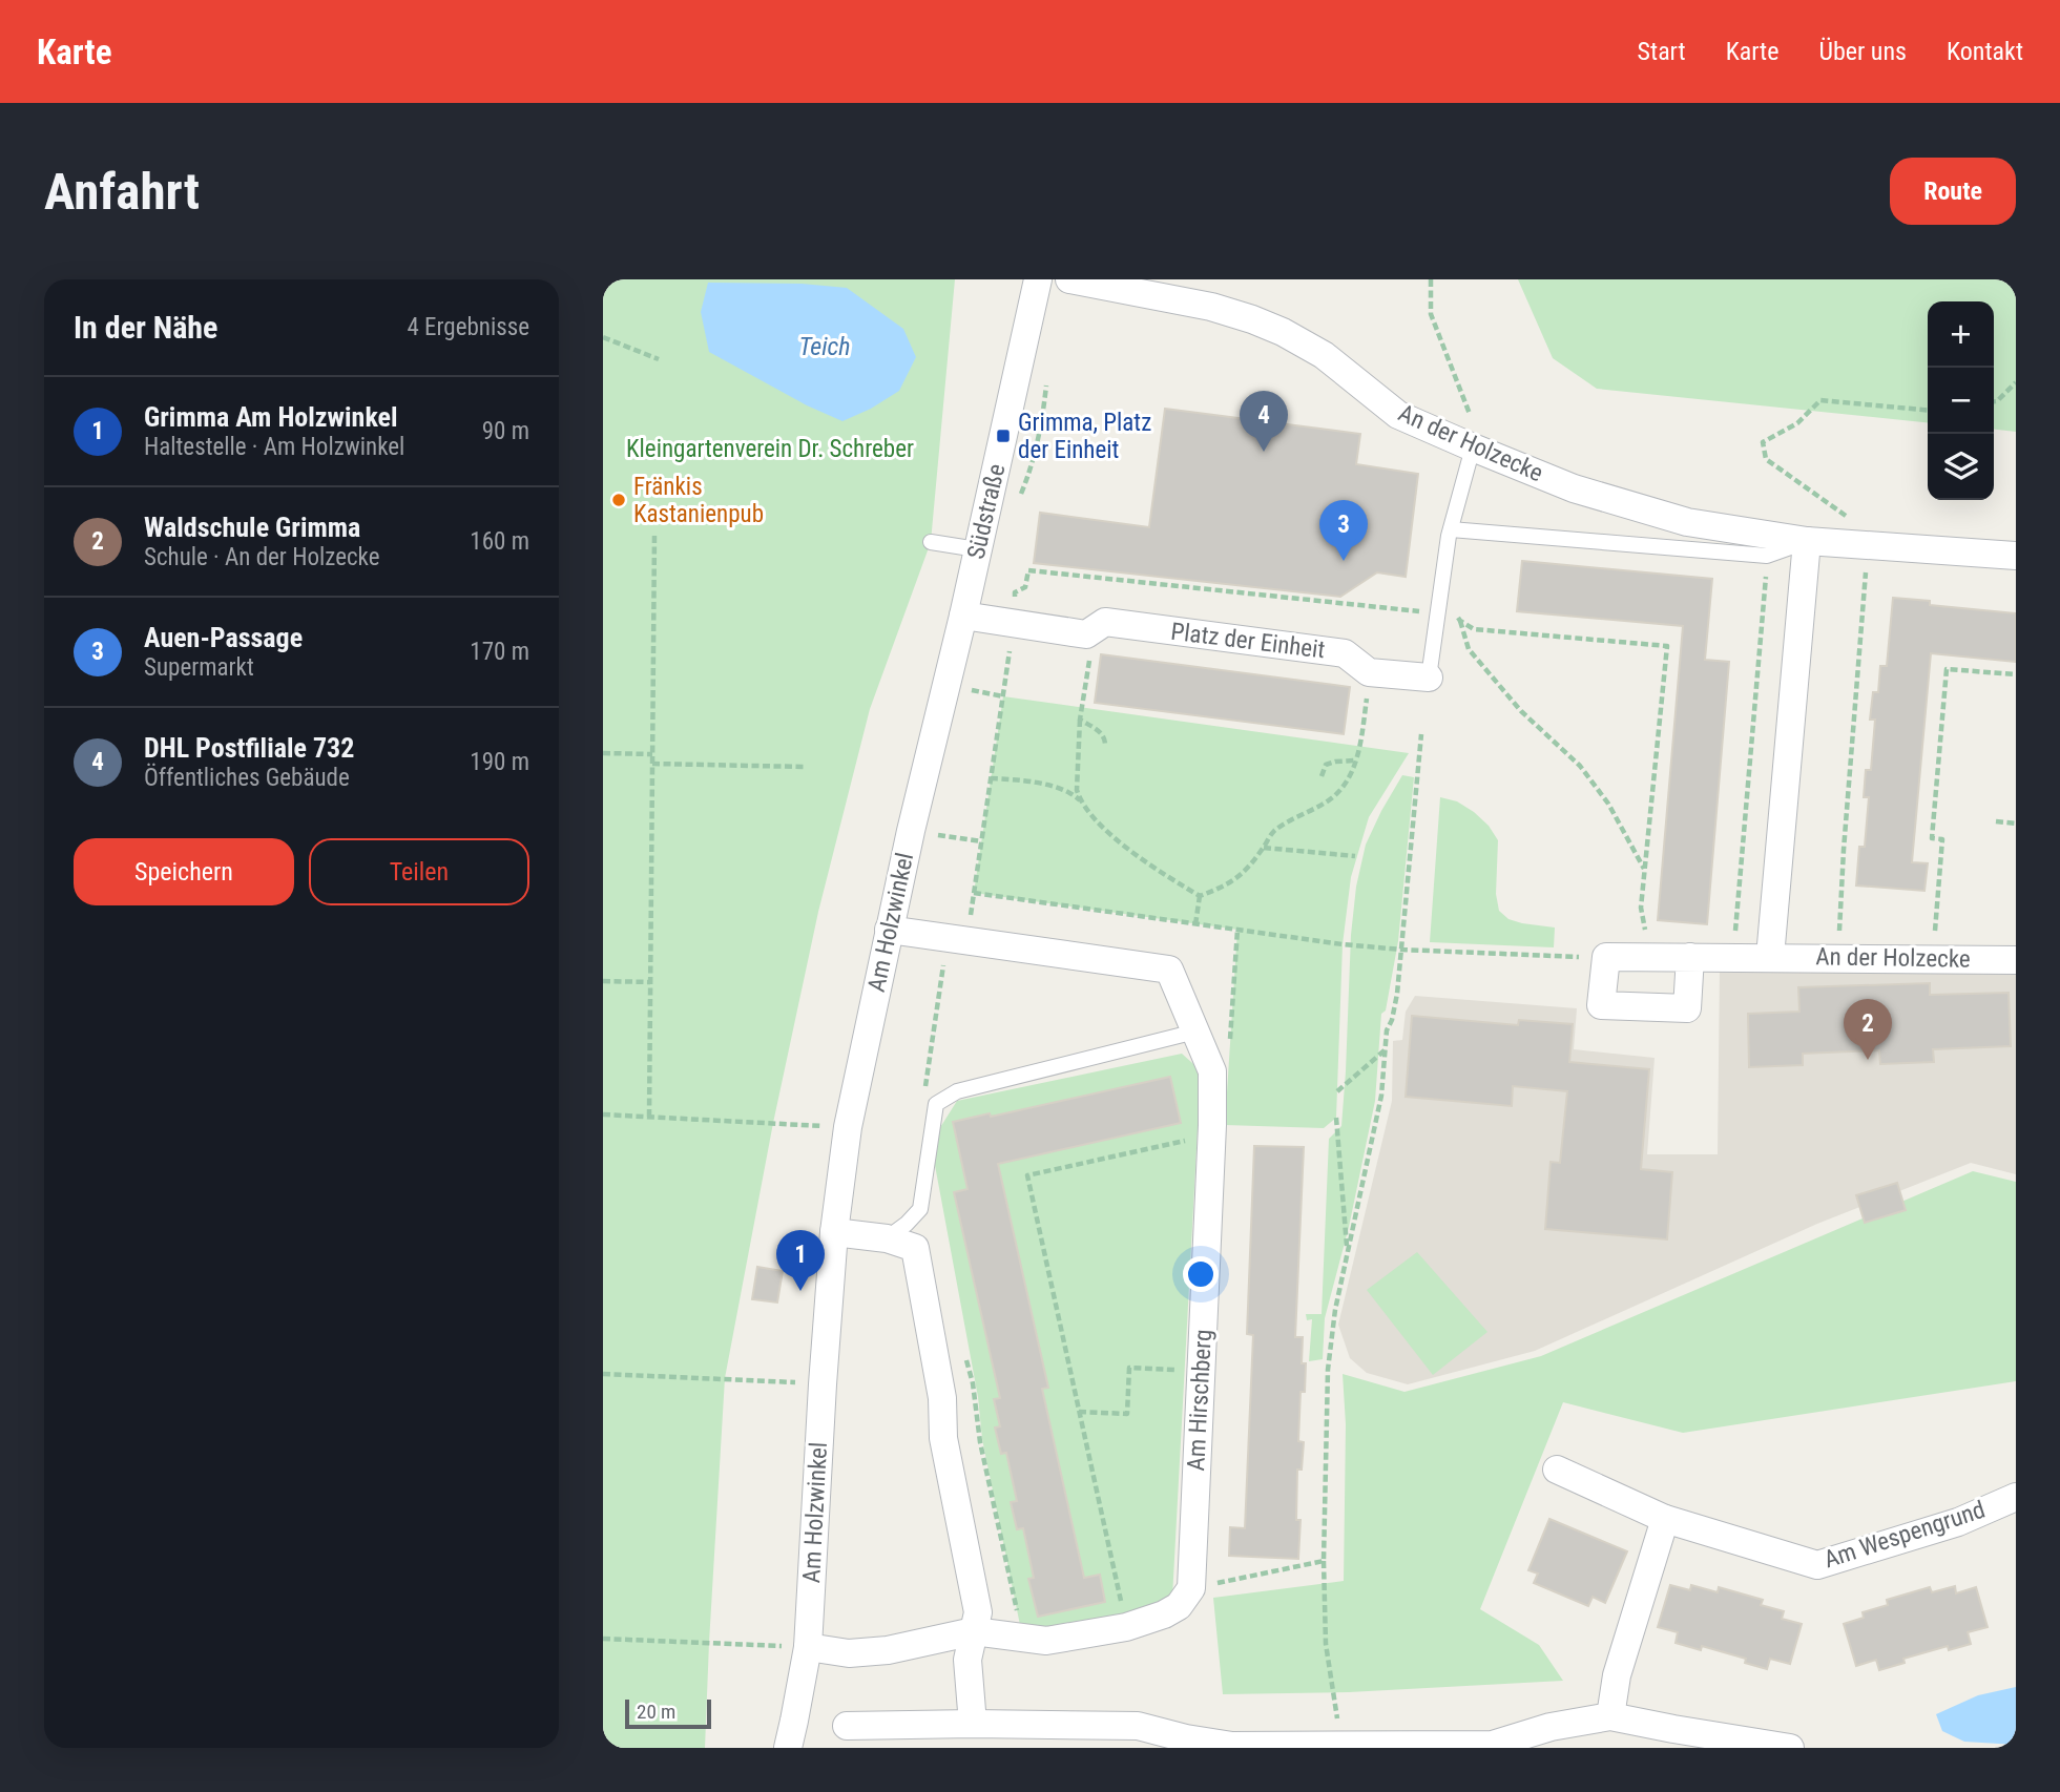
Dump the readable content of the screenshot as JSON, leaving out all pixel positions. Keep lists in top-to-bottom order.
{
  "streets": {
    "street": [
      "An der Holzecke",
      "Südstraße",
      "Platz der Einheit",
      "Am Holzwinkel",
      "Am Hirschberg",
      "Am Wespengrund"
    ]
  },
  "crossings": [
    ["An der Holzecke", "Platz der Einheit"],
    ["Südstraße", "Platz der Einheit"],
    ["Südstraße", "Am Holzwinkel"],
    ["Platz der Einheit", "Am Holzwinkel"],
    ["Am Holzwinkel", "Am Hirschberg"]
  ],
  "water": ["Teich"],
  "parks": ["Kleingartenverein Dr. Schreber"],
  "places": {
    "transit": ["Grimma, Platz der Einheit"],
    "other": ["Fränkis Kastanienpub"]
  },
  "scale_bar": "20 m",
  "page": {
    "header": "Karte",
    "nav": [
      "Start",
      "Karte",
      "Über uns",
      "Kontakt"
    ],
    "buttons": [
      "Route",
      ["Speichern", "Teilen"]
    ],
    "title": "Anfahrt",
    "heading": ["In der Nähe", "4 Ergebnisse"],
    "map_buttons": ["+", "−"],
    "list": [
      {
        "mark": "1",
        "name": "Grimma Am Holzwinkel",
        "note": "Haltestelle · Am Holzwinkel",
        "value": "90 m"
      },
      {
        "mark": "2",
        "name": "Waldschule Grimma",
        "note": "Schule · An der Holzecke",
        "value": "160 m"
      },
      {
        "mark": "3",
        "name": "Auen-Passage",
        "note": "Supermarkt",
        "value": "170 m"
      },
      {
        "mark": "4",
        "name": "DHL Postfiliale 732",
        "note": "Öffentliches Gebäude",
        "value": "190 m"
      }
    ],
    "pins": [
      "4",
      "3",
      "2",
      "1"
    ],
    "scale": "20 m"
  }
}
